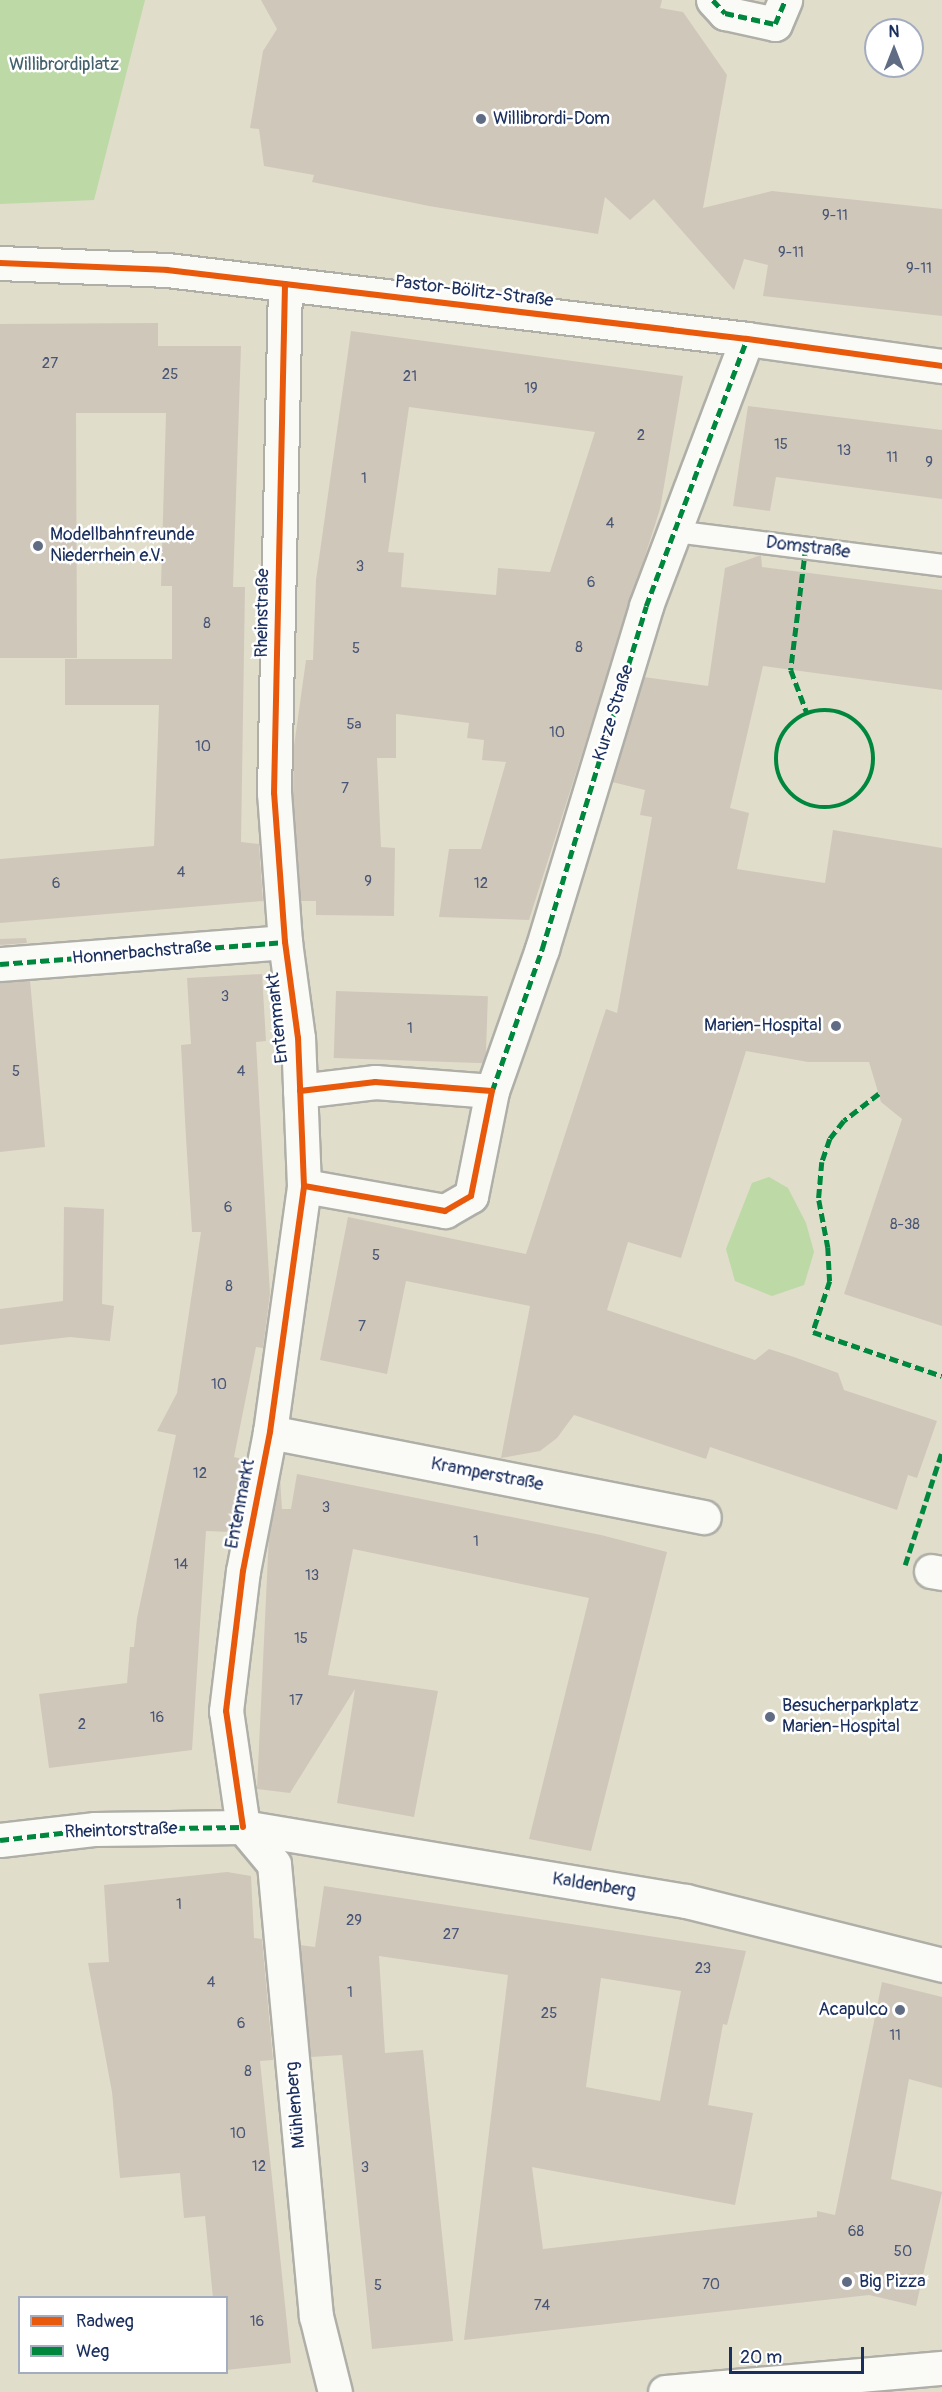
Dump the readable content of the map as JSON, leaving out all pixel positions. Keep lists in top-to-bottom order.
{
  "streets": {
    "street": [
      "Pastor-Bölitz-Straße",
      "Rheinstraße",
      "Kurze Straße",
      "Honnerbachstraße",
      "Entenmarkt",
      "Kramperstraße",
      "Rheintorstraße",
      "Kaldenberg",
      "Mühlenberg"
    ],
    "lane": ["Domstraße"]
  },
  "crossings": [
    ["Pastor-Bölitz-Straße", "Rheinstraße"],
    ["Pastor-Bölitz-Straße", "Kurze Straße"],
    ["Domstraße", "Kurze Straße"],
    ["Rheinstraße", "Honnerbachstraße"],
    ["Rheinstraße", "Entenmarkt"],
    ["Honnerbachstraße", "Entenmarkt"],
    ["Entenmarkt", "Kramperstraße"],
    ["Entenmarkt", "Rheintorstraße"],
    ["Entenmarkt", "Kaldenberg"],
    ["Entenmarkt", "Mühlenberg"],
    ["Rheintorstraße", "Kaldenberg"],
    ["Rheintorstraße", "Mühlenberg"],
    ["Kaldenberg", "Mühlenberg"]
  ],
  "parks": ["Willibrordiplatz"],
  "places": [
    "Willibrordi-Dom",
    "Modellbahnfreunde Niederrhein e.V.",
    "Marien-Hospital",
    "Besucherparkplatz Marien-Hospital",
    "Acapulco",
    "Big Pizza"
  ],
  "house_numbers": [
    "9-11",
    "9-11",
    "9-11",
    "27",
    "25",
    "21",
    "19",
    "2",
    "15",
    "13",
    "11",
    "9",
    "1",
    "4",
    "3",
    "6",
    "8",
    "8",
    "5",
    "5a",
    "10",
    "10",
    "7",
    "4",
    "9",
    "6",
    "12",
    "3",
    "1",
    "5",
    "4",
    "6",
    "8-38",
    "5",
    "8",
    "7",
    "10",
    "12",
    "3",
    "1",
    "14",
    "13",
    "15",
    "17",
    "16",
    "2",
    "1",
    "29",
    "27",
    "23",
    "4",
    "1",
    "25",
    "6",
    "11",
    "8",
    "10",
    "12",
    "3",
    "68",
    "50",
    "70",
    "5",
    "74",
    "16"
  ],
  "legend": ["Radweg", "Weg"],
  "scale_bar": "20 m",
  "north": "top"
}
